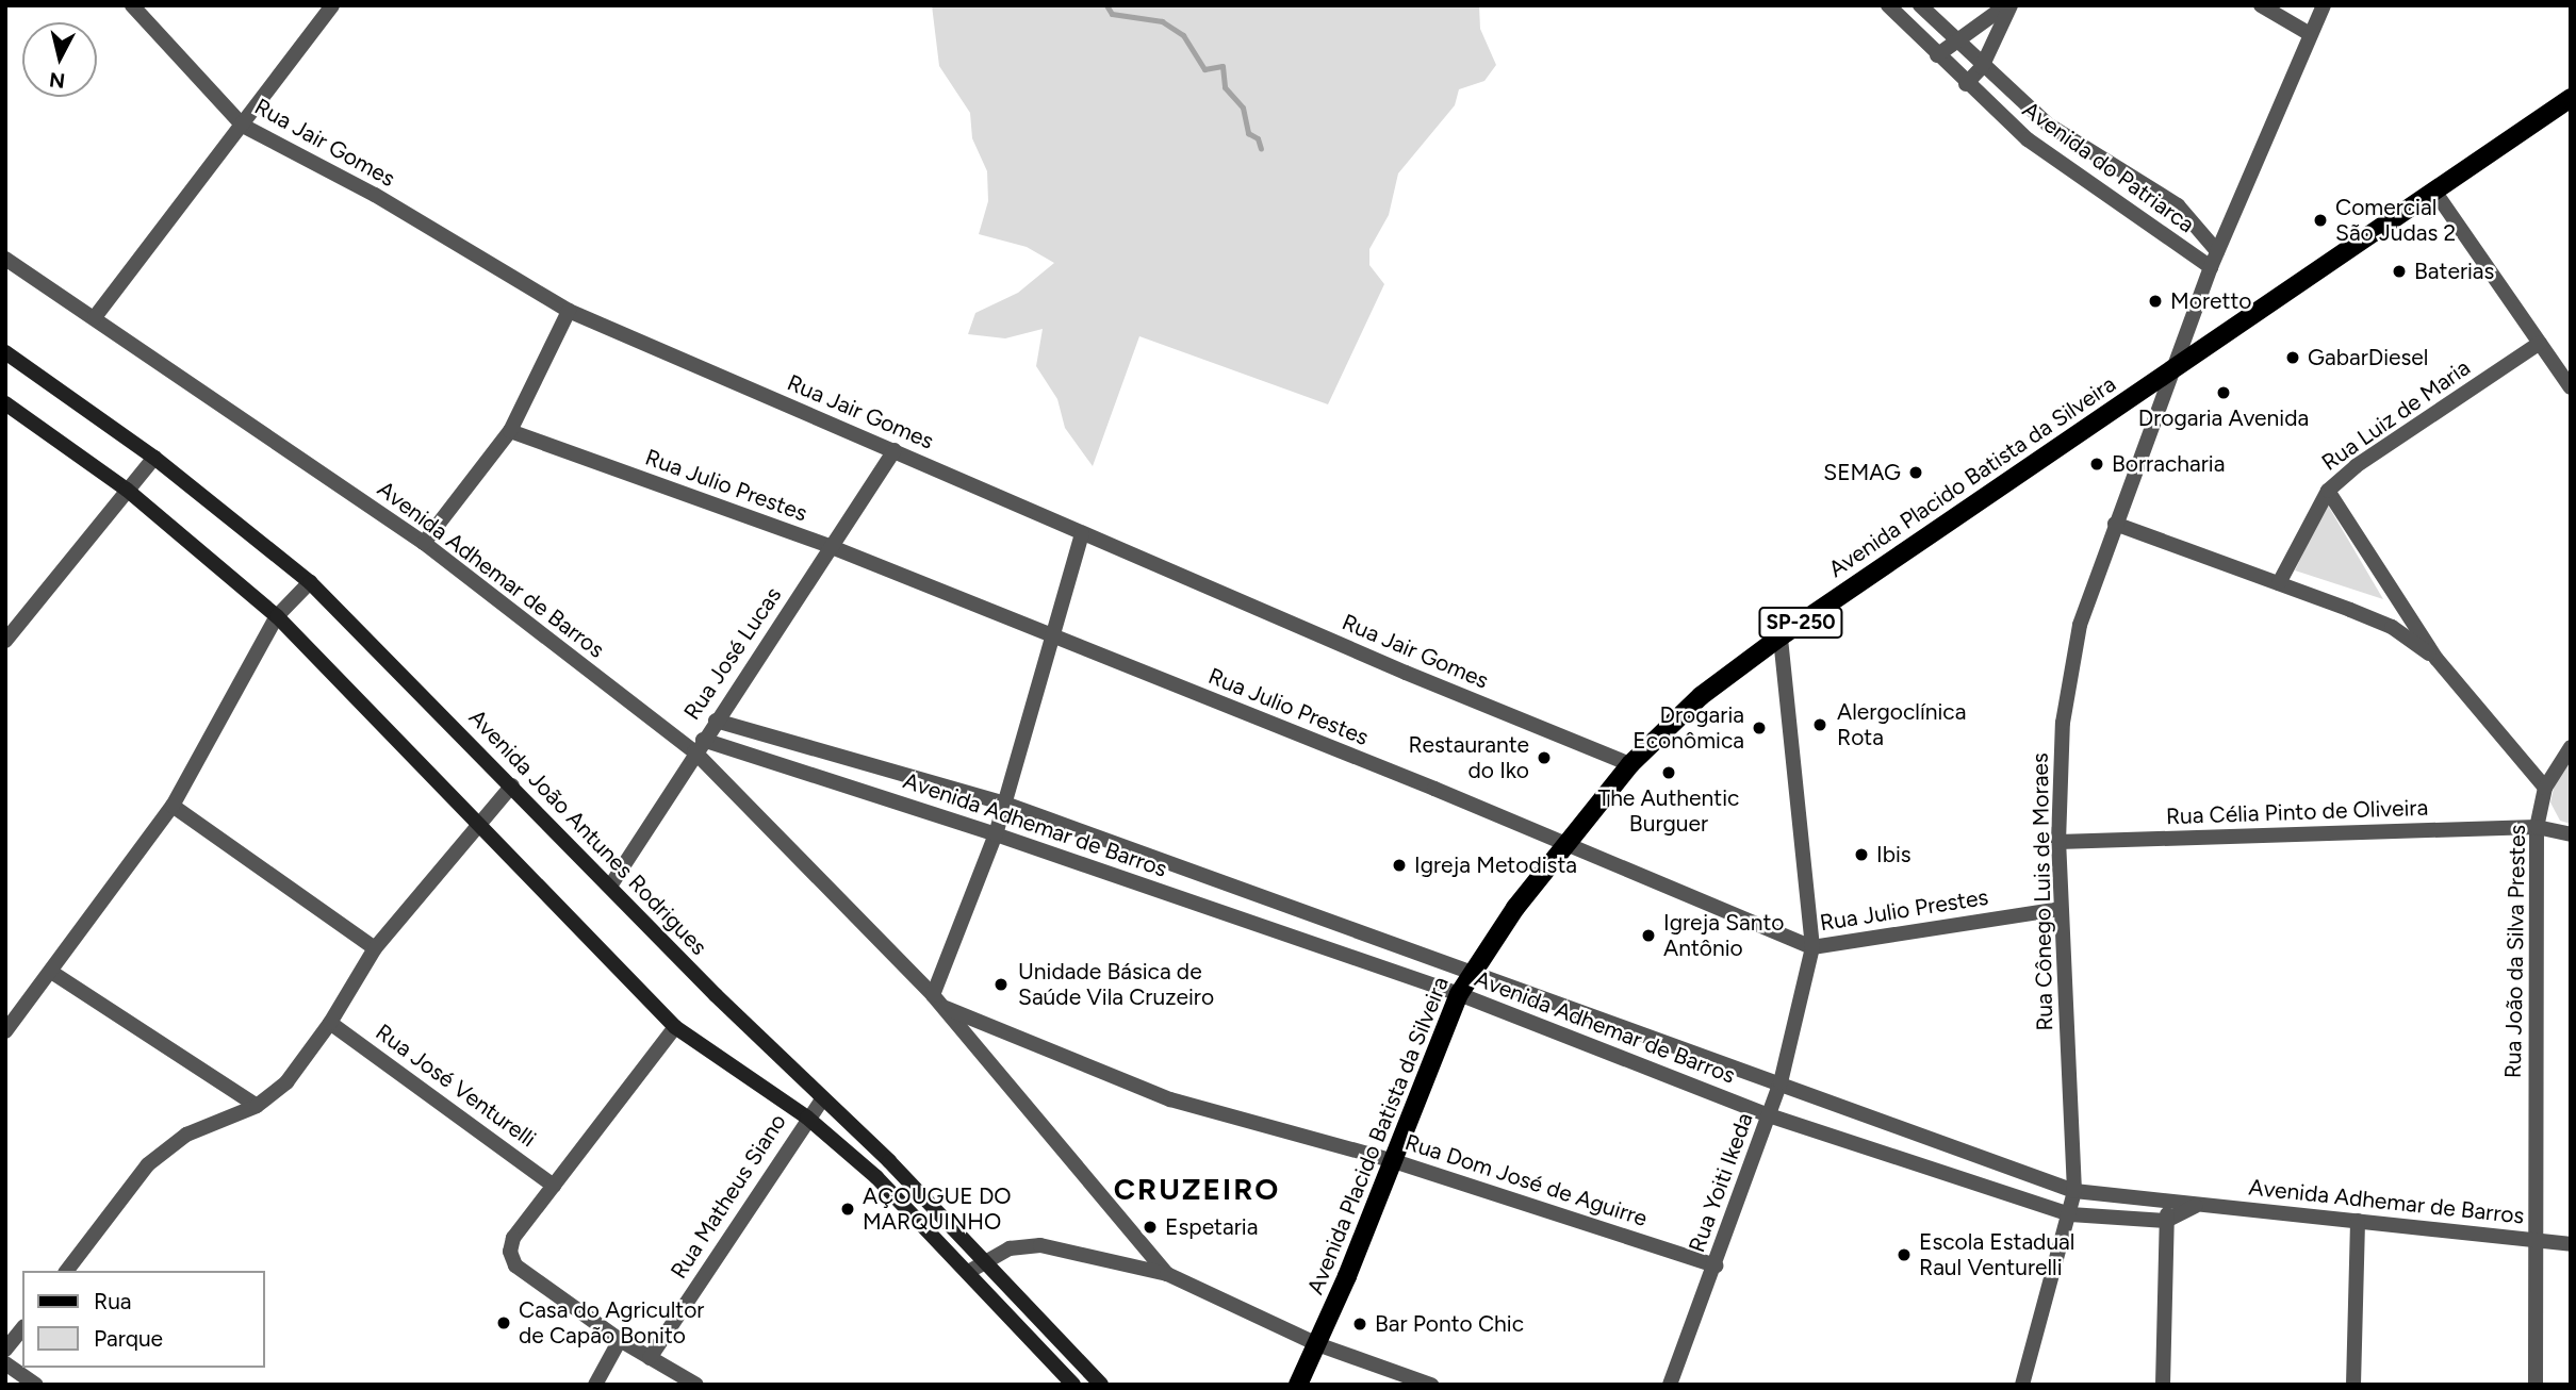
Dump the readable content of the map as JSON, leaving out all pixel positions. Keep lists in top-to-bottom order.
{
  "streets": {
    "main road": ["Avenida Placido Batista da Silveira", "SP-250"],
    "street": [
      "Rua Jair Gomes",
      "Avenida do Patriarca",
      "Rua Luiz de Maria",
      "Rua Julio Prestes",
      "Avenida Adhemar de Barros",
      "Rua José Lucas",
      "Rua Célia Pinto de Oliveira",
      "Avenida João Antunes Rodrigues",
      "Rua Cônego Luis de Moraes",
      "Rua João da Silva Prestes",
      "Rua José Venturelli",
      "Rua Dom José de Aguirre",
      "Rua Yoiti Ikeda",
      "Rua Matheus Siano"
    ]
  },
  "crossings": [
    ["Rua Jair Gomes", "Avenida Placido Batista da Silveira"],
    ["Rua Jair Gomes", "Rua José Lucas"],
    ["Avenida do Patriarca", "Rua Cônego Luis de Moraes"],
    ["Avenida Placido Batista da Silveira", "Rua Julio Prestes"],
    ["Avenida Placido Batista da Silveira", "Avenida Adhemar de Barros"],
    ["Avenida Placido Batista da Silveira", "Rua Cônego Luis de Moraes"],
    ["Avenida Placido Batista da Silveira", "Rua Dom José de Aguirre"],
    ["Avenida Placido Batista da Silveira", "Rua Yoiti Ikeda"],
    ["Rua Julio Prestes", "Rua José Lucas"],
    ["Rua Julio Prestes", "Rua Cônego Luis de Moraes"],
    ["Rua Julio Prestes", "Rua Yoiti Ikeda"],
    ["Avenida Adhemar de Barros", "Rua José Lucas"],
    ["Avenida Adhemar de Barros", "Rua Cônego Luis de Moraes"],
    ["Avenida Adhemar de Barros", "Rua João da Silva Prestes"],
    ["Avenida Adhemar de Barros", "Rua Dom José de Aguirre"],
    ["Avenida Adhemar de Barros", "Rua Yoiti Ikeda"],
    ["Rua José Lucas", "Avenida João Antunes Rodrigues"],
    ["Rua Célia Pinto de Oliveira", "Rua Cônego Luis de Moraes"],
    ["Rua Célia Pinto de Oliveira", "Rua João da Silva Prestes"],
    ["Avenida João Antunes Rodrigues", "Rua Matheus Siano"],
    ["Rua Dom José de Aguirre", "Rua Yoiti Ikeda"]
  ],
  "districts": ["CRUZEIRO"],
  "places": [
    "Comercial São Judas 2",
    "Baterias",
    "Moretto",
    "GabarDiesel",
    "Drogaria Avenida",
    "Borracharia",
    "SEMAG",
    "Alergoclínica Rota",
    "Drogaria Econômica",
    "Restaurante do Iko",
    "The Authentic Burguer",
    "Ibis",
    "Igreja Metodista",
    "Igreja Santo Antônio",
    "Unidade Básica de Saúde Vila Cruzeiro",
    "AÇOUGUE DO MARQUINHO",
    "Espetaria",
    "Escola Estadual Raul Venturelli",
    "Casa do Agricultor de Capão Bonito",
    "Bar Ponto Chic"
  ],
  "legend": ["Rua", "Parque"],
  "north": "bottom"
}
